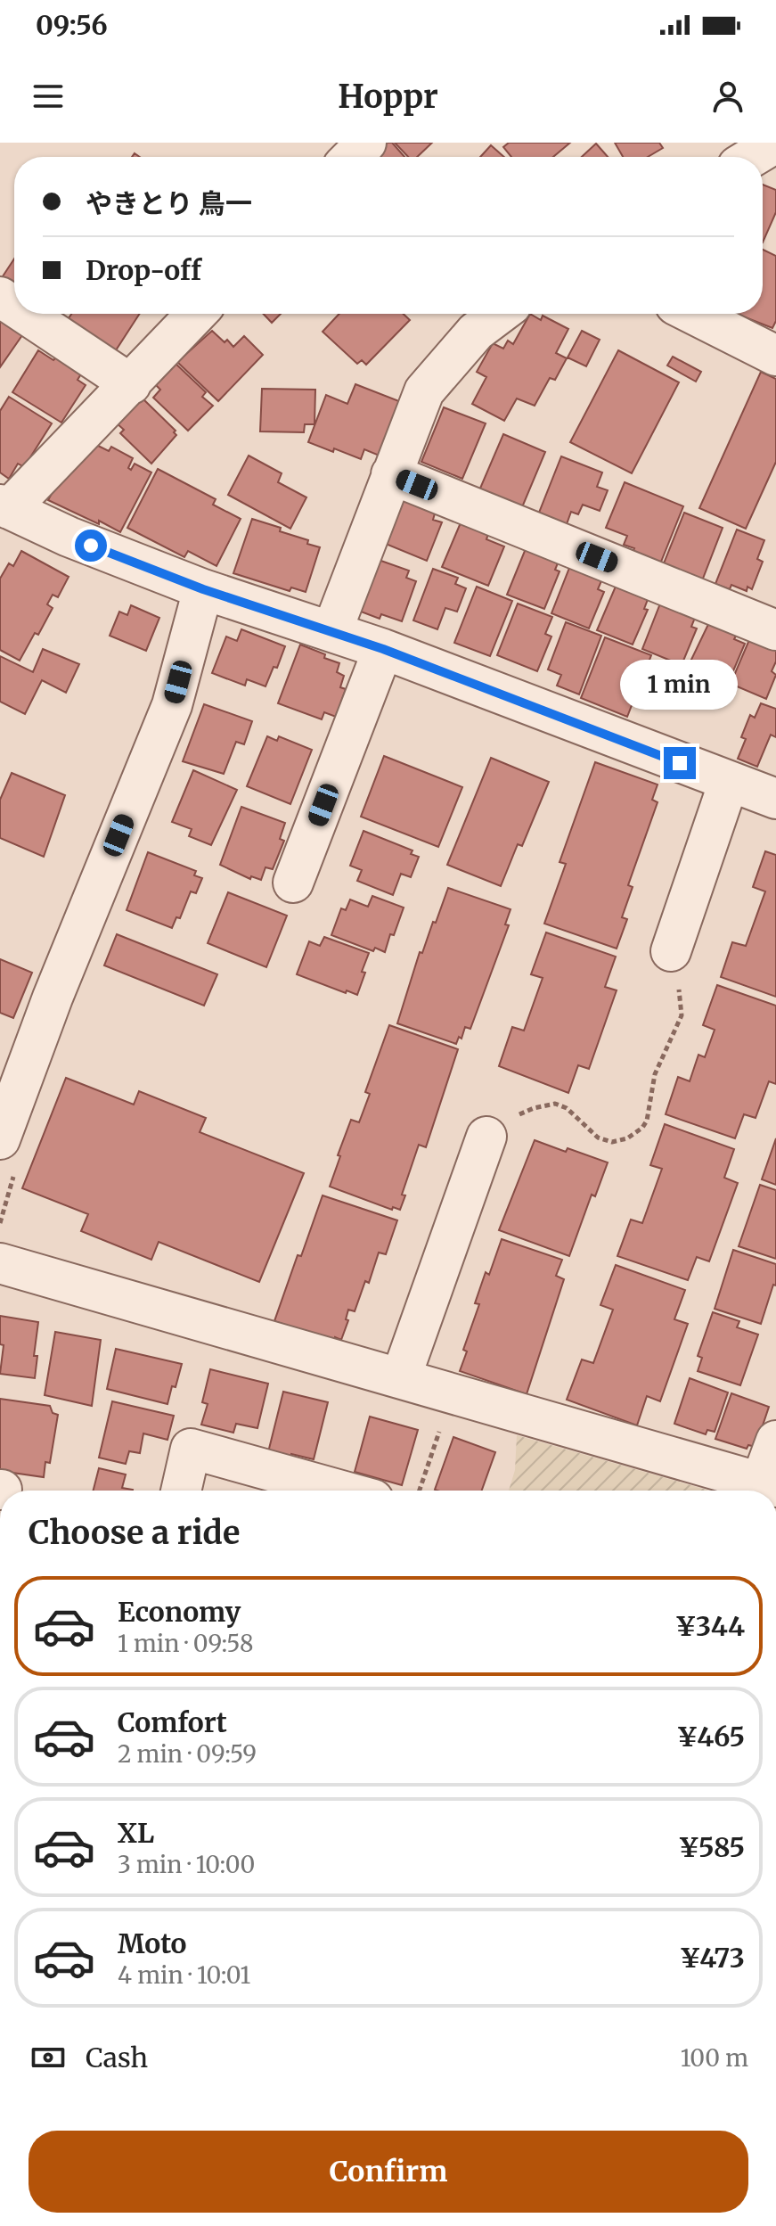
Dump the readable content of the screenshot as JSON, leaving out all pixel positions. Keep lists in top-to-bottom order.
{
  "page": {
    "status": "09:56",
    "header": "Hoppr",
    "banner": ["やきとり 鳥一", "Drop-off"],
    "bubble": "1 min",
    "heading": "Choose a ride",
    "list": [
      {
        "name": "Economy",
        "note": "1 min · 09:58",
        "value": "¥344"
      },
      {
        "name": "Comfort",
        "note": "2 min · 09:59",
        "value": "¥465"
      },
      {
        "name": "XL",
        "note": "3 min · 10:00",
        "value": "¥585"
      },
      {
        "name": "Moto",
        "note": "4 min · 10:01",
        "value": "¥473"
      }
    ],
    "pay": ["Cash", "100 m"],
    "buttons": "Confirm"
  }
}
